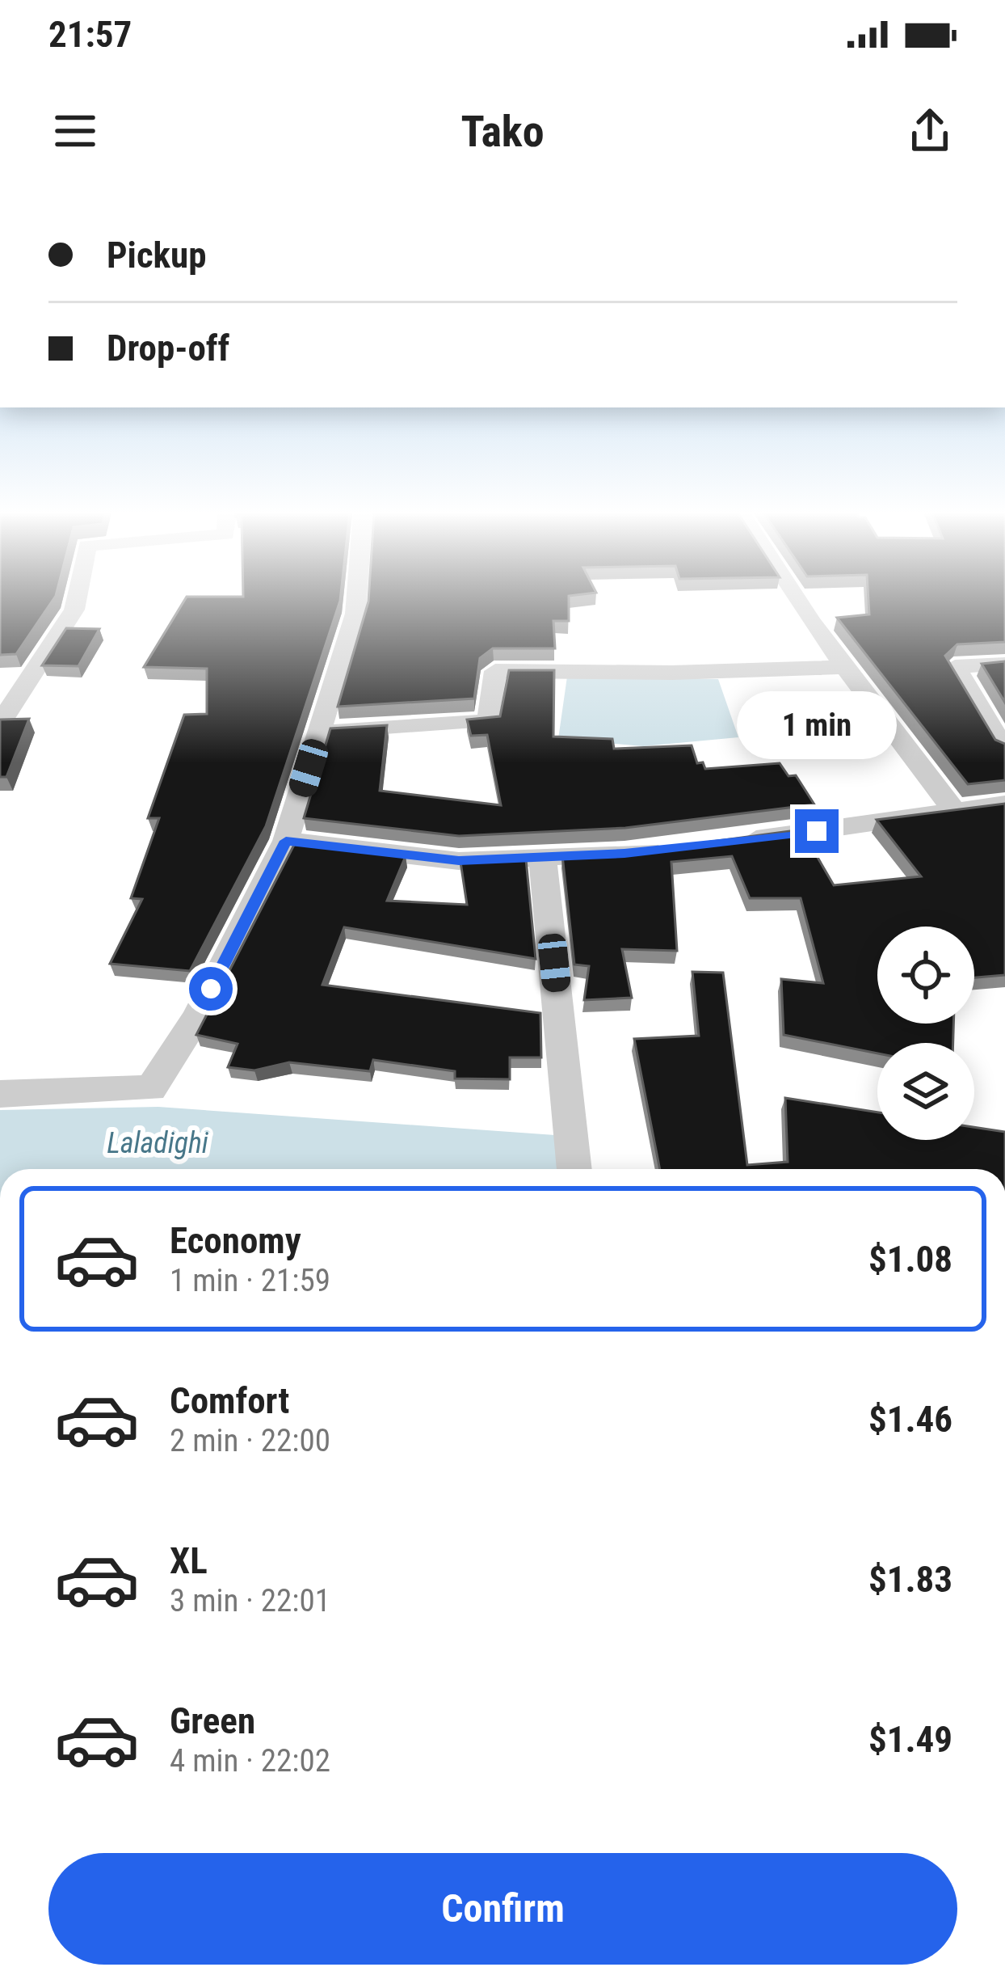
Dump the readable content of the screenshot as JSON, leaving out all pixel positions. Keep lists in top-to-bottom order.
{
  "water": ["Laladighi"],
  "page": {
    "status": "21:57",
    "header": "Tako",
    "banner": ["Pickup", "Drop-off"],
    "bubble": "1 min",
    "list": [
      {
        "name": "Economy",
        "note": "1 min · 21:59",
        "value": "$1.08"
      },
      {
        "name": "Comfort",
        "note": "2 min · 22:00",
        "value": "$1.46"
      },
      {
        "name": "XL",
        "note": "3 min · 22:01",
        "value": "$1.83"
      },
      {
        "name": "Green",
        "note": "4 min · 22:02",
        "value": "$1.49"
      }
    ],
    "buttons": "Confirm"
  }
}
